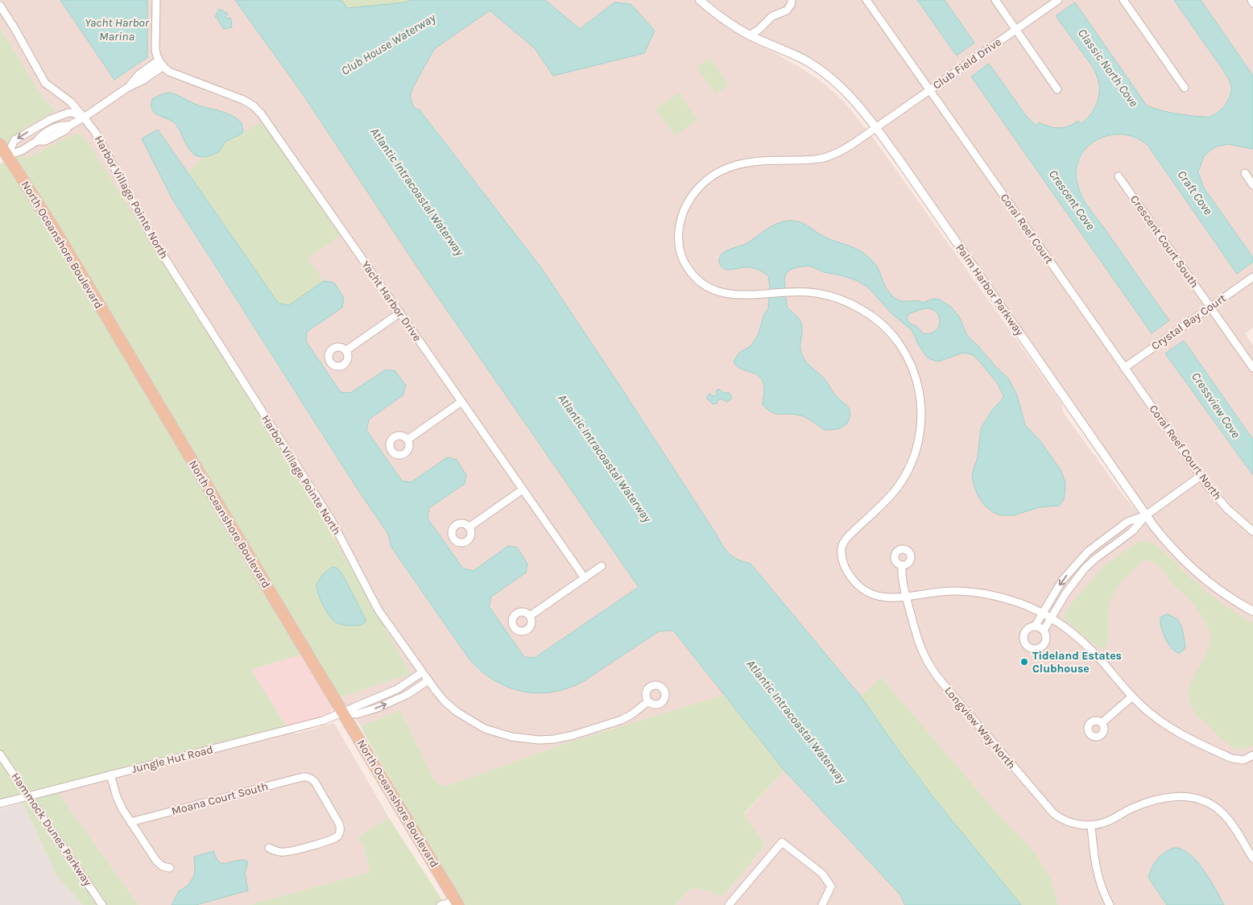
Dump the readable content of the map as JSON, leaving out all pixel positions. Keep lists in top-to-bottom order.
{
  "streets": {
    "main road": ["North Oceanshore Boulevard"],
    "street": [
      "Club Field Drive",
      "Harbor Village Pointe North",
      "Coral Reef Court",
      "Crescent Court South",
      "Palm Harbor Parkway",
      "Yacht Harbor Drive",
      "Crystal Bay Court",
      "Coral Reef Court North",
      "Longview Way North",
      "Jungle Hut Road",
      "Moana Court South",
      "Hammock Dunes Parkway"
    ]
  },
  "crossings": [
    ["Club Field Drive", "Coral Reef Court"],
    ["Club Field Drive", "Palm Harbor Parkway"],
    ["Club Field Drive", "Longview Way North"],
    ["Harbor Village Pointe North", "Jungle Hut Road"],
    ["Coral Reef Court", "Crystal Bay Court"],
    ["Coral Reef Court", "Coral Reef Court North"],
    ["Crescent Court South", "Crystal Bay Court"],
    ["North Oceanshore Boulevard", "Jungle Hut Road"],
    ["Crystal Bay Court", "Coral Reef Court North"],
    ["Jungle Hut Road", "Hammock Dunes Parkway"]
  ],
  "water": [
    "Yacht Harbor Marina",
    "Club House Waterway",
    "Classic North Cove",
    "Atlantic Intracoastal Waterway",
    "Craft Cove",
    "Crescent Cove",
    "Cressview Cove"
  ],
  "places": ["Tideland Estates Clubhouse"]
}
